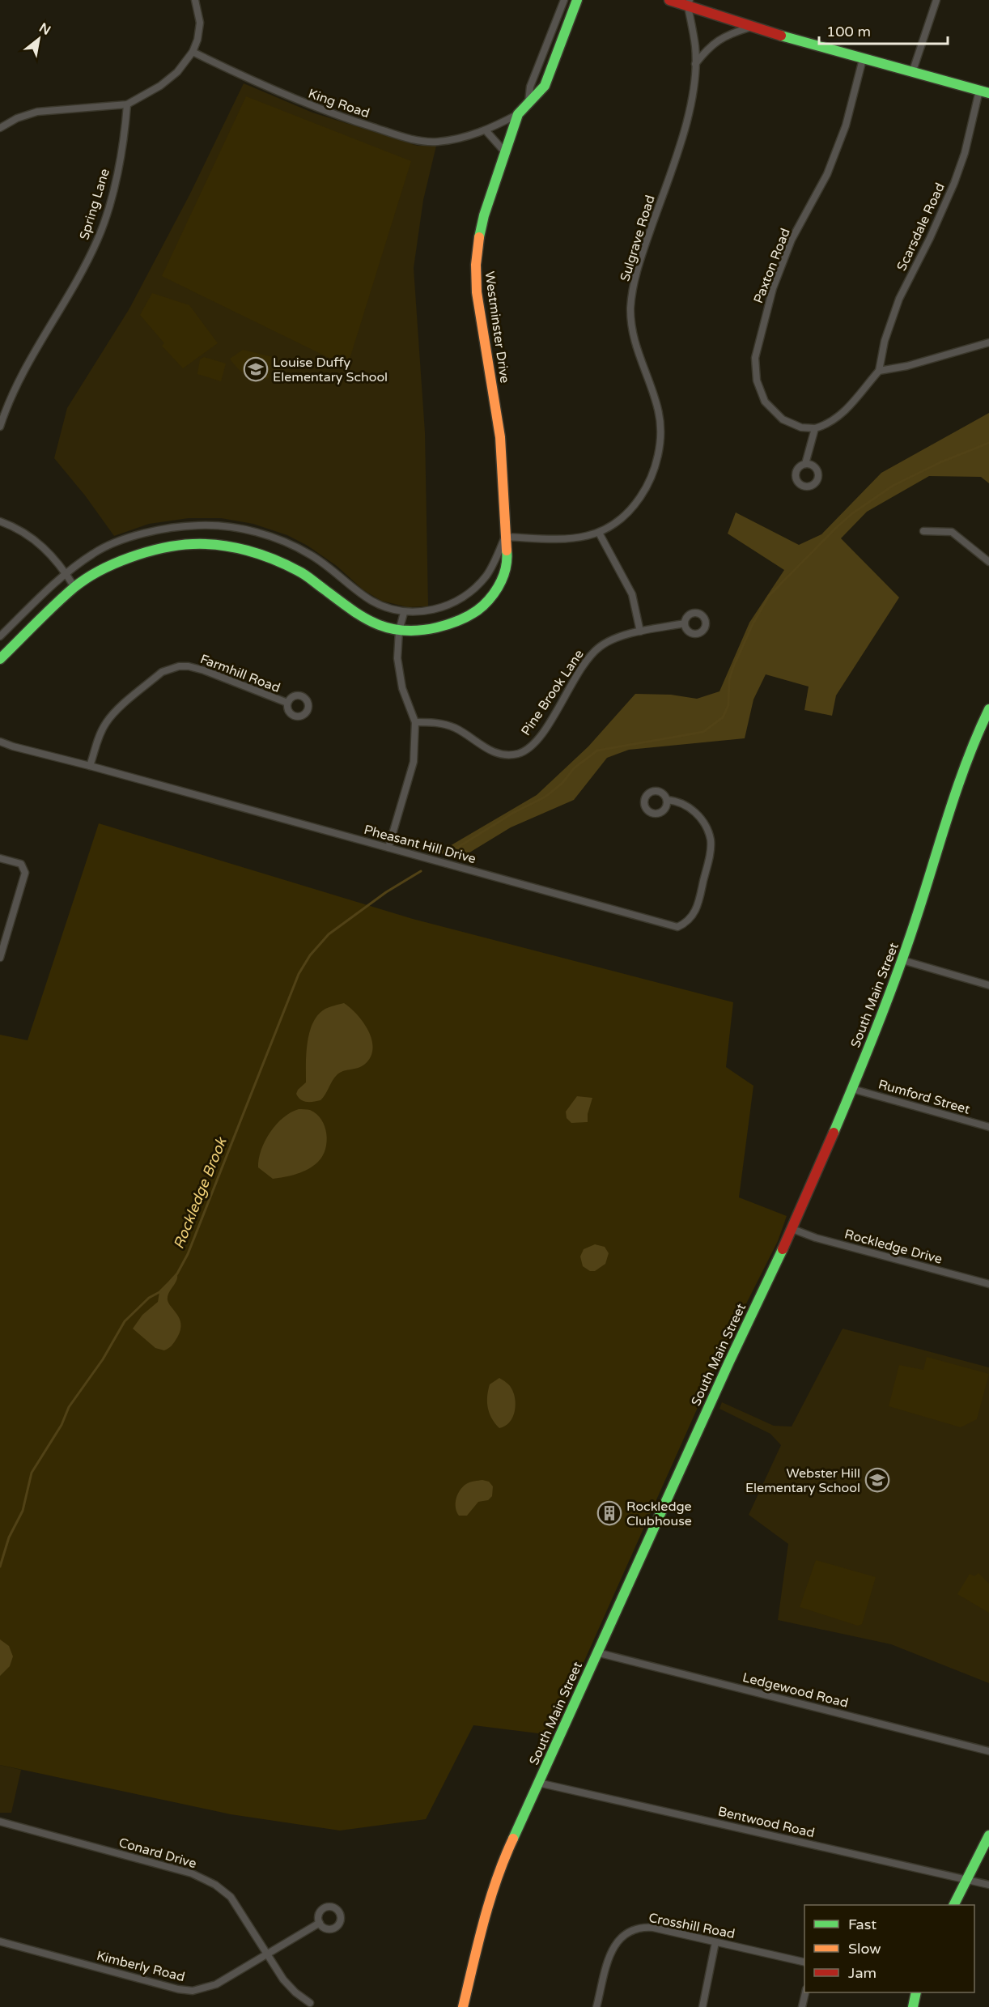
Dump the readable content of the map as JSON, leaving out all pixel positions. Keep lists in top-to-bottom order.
{
  "streets": {
    "main road": ["Westminster Drive", "South Main Street"],
    "street": [
      "King Road",
      "Spring Lane",
      "Scarsdale Road",
      "Sulgrave Road",
      "Paxton Road",
      "Farmhill Road",
      "Pine Brook Lane",
      "Pheasant Hill Drive",
      "Rumford Street",
      "Rockledge Drive",
      "Ledgewood Road",
      "Bentwood Road",
      "Conard Drive",
      "Crosshill Road",
      "Kimberly Road"
    ]
  },
  "crossings": [
    ["King Road", "Westminster Drive"],
    ["Sulgrave Road", "Westminster Drive"],
    ["Farmhill Road", "Pheasant Hill Drive"],
    ["South Main Street", "Rumford Street"],
    ["South Main Street", "Rockledge Drive"],
    ["South Main Street", "Ledgewood Road"],
    ["South Main Street", "Bentwood Road"],
    ["Conard Drive", "Kimberly Road"]
  ],
  "water": ["Rockledge Brook"],
  "places": {
    "school or university": ["Louise Duffy Elementary School", "Webster Hill Elementary School"],
    "building": ["Rockledge Clubhouse"]
  },
  "legend": ["Fast", "Slow", "Jam"],
  "scale_bar": "100 m",
  "north": "top right"
}
